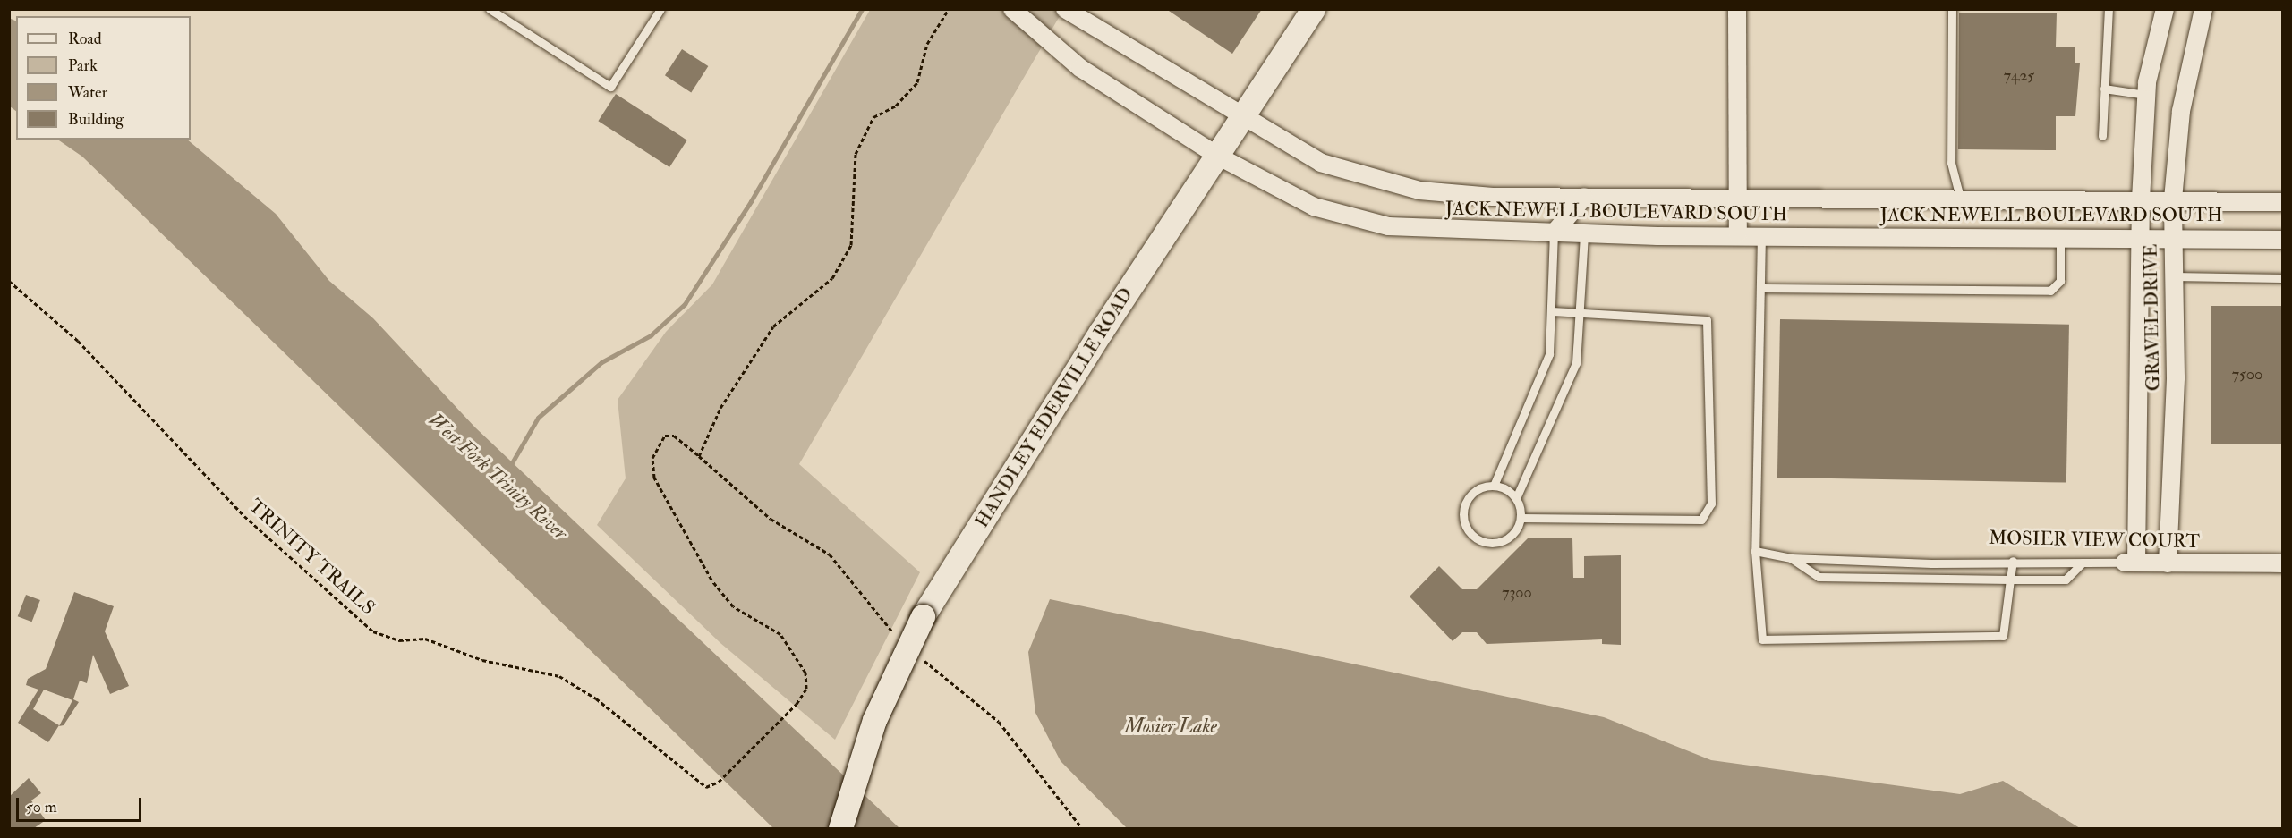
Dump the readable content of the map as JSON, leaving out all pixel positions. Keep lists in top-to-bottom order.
{
  "streets": {
    "main road": ["HANDLEY EDERVILLE ROAD"],
    "street": ["JACK NEWELL BOULEVARD SOUTH", "GRAVEL DRIVE", "MOSIER VIEW COURT"],
    "path": ["TRINITY TRAILS"]
  },
  "crossings": [
    ["JACK NEWELL BOULEVARD SOUTH", "GRAVEL DRIVE"],
    ["JACK NEWELL BOULEVARD SOUTH", "HANDLEY EDERVILLE ROAD"],
    ["GRAVEL DRIVE", "MOSIER VIEW COURT"]
  ],
  "water": ["West Fork Trinity River", "Mosier Lake"],
  "house_numbers": ["7425", "7500", "7300"],
  "legend": [
    "Road",
    "Park",
    "Water",
    "Building"
  ],
  "scale_bar": "50 m"
}
